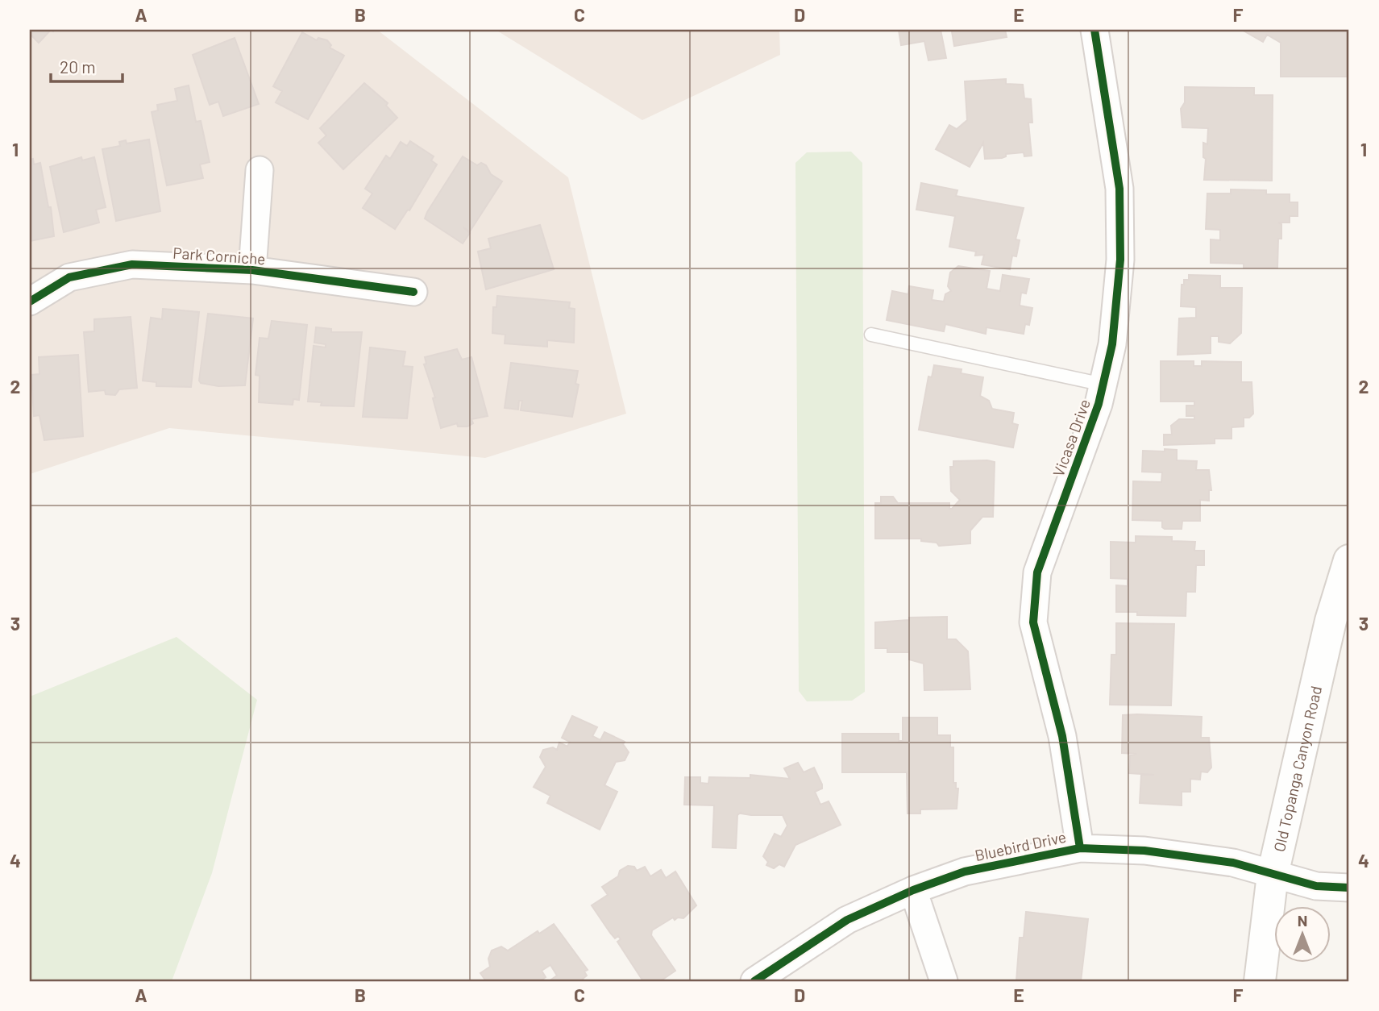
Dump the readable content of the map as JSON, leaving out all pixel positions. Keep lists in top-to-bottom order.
{
  "streets": {
    "street": [
      "Park Corniche",
      "Vicasa Drive",
      "Old Topanga Canyon Road",
      "Bluebird Drive"
    ]
  },
  "crossings": [
    ["Vicasa Drive", "Bluebird Drive"],
    ["Old Topanga Canyon Road", "Bluebird Drive"]
  ],
  "scale_bar": "20 m",
  "north": "top",
  "grid": {
    "columns": [
      "A",
      "B",
      "C",
      "D",
      "E",
      "F"
    ],
    "rows": [
      "1",
      "2",
      "3",
      "4"
    ]
  }
}
